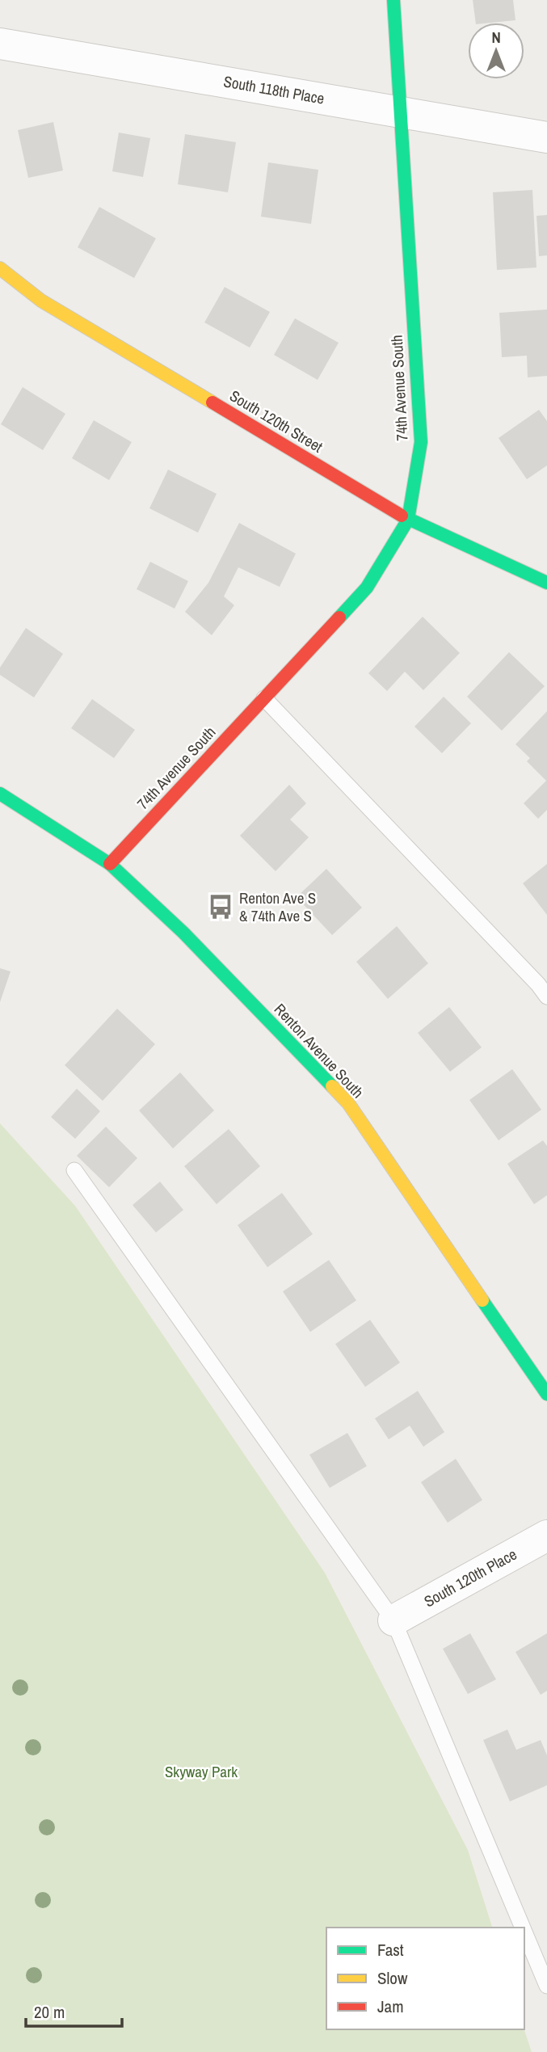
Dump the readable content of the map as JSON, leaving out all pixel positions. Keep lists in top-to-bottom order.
{
  "streets": {
    "street": [
      "South 118th Place",
      "74th Avenue South",
      "South 120th Street",
      "Renton Avenue South",
      "South 120th Place"
    ]
  },
  "crossings": [
    ["South 118th Place", "74th Avenue South"],
    ["74th Avenue South", "South 120th Street"],
    ["74th Avenue South", "Renton Avenue South"]
  ],
  "parks": ["Skyway Park"],
  "places": {
    "bus stop": ["Renton Ave S & 74th Ave S"]
  },
  "legend": ["Fast", "Slow", "Jam"],
  "scale_bar": "20 m",
  "north": "top"
}
